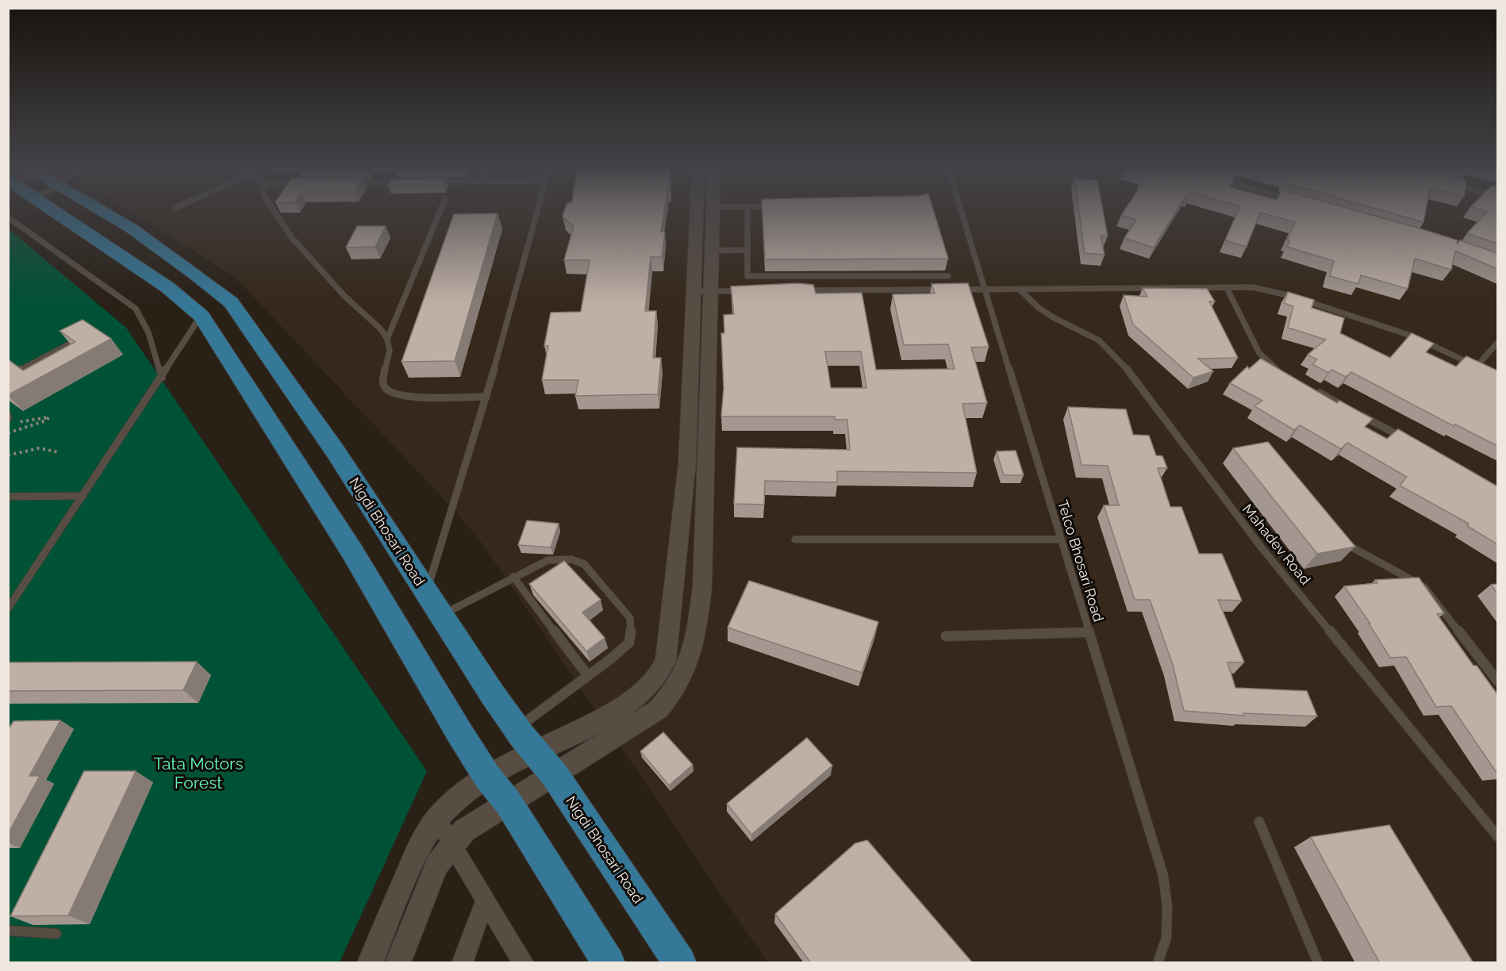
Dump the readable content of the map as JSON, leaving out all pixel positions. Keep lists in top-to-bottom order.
{
  "streets": {
    "main road": ["Nigdi Bhosari Road"],
    "lane": ["Mahadev Road", "Telco Bhosari Road"]
  },
  "parks": ["Tata Motors Forest"]
}
